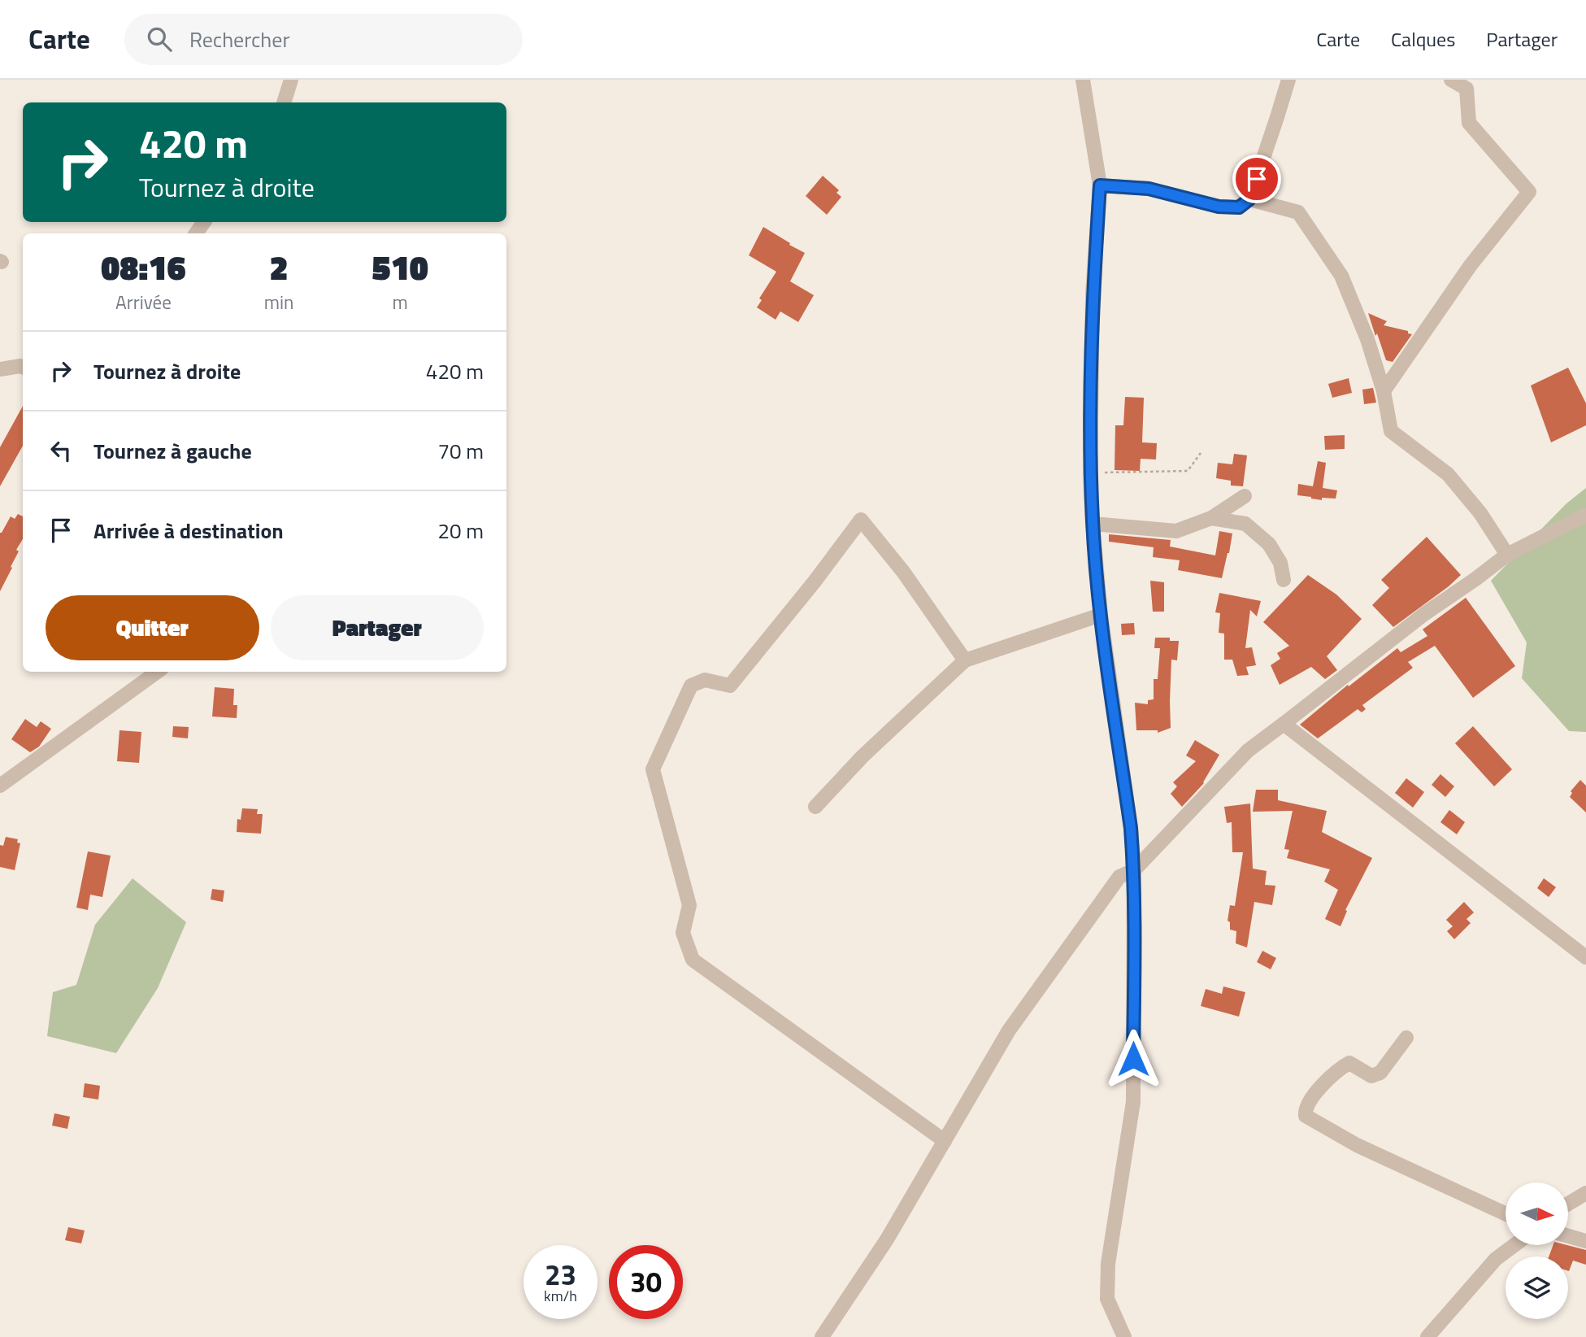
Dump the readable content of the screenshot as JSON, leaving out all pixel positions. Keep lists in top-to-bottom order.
{
  "north": "right",
  "page": {
    "header": "Carte",
    "search": "Rechercher",
    "nav": ["Carte", "Calques", "Partager"],
    "turn": ["420 m", "Tournez à droite"],
    "eta": [
      "08:16",
      "Arrivée",
      "2",
      "min",
      "510",
      "m"
    ],
    "list": [
      {
        "name": "Tournez à droite",
        "value": "420 m"
      },
      {
        "name": "Tournez à gauche",
        "value": "70 m"
      },
      {
        "name": "Arrivée à destination",
        "value": "20 m"
      }
    ],
    "buttons": ["Quitter", "Partager"],
    "speed": "23 km/h",
    "limit": "30"
  }
}
